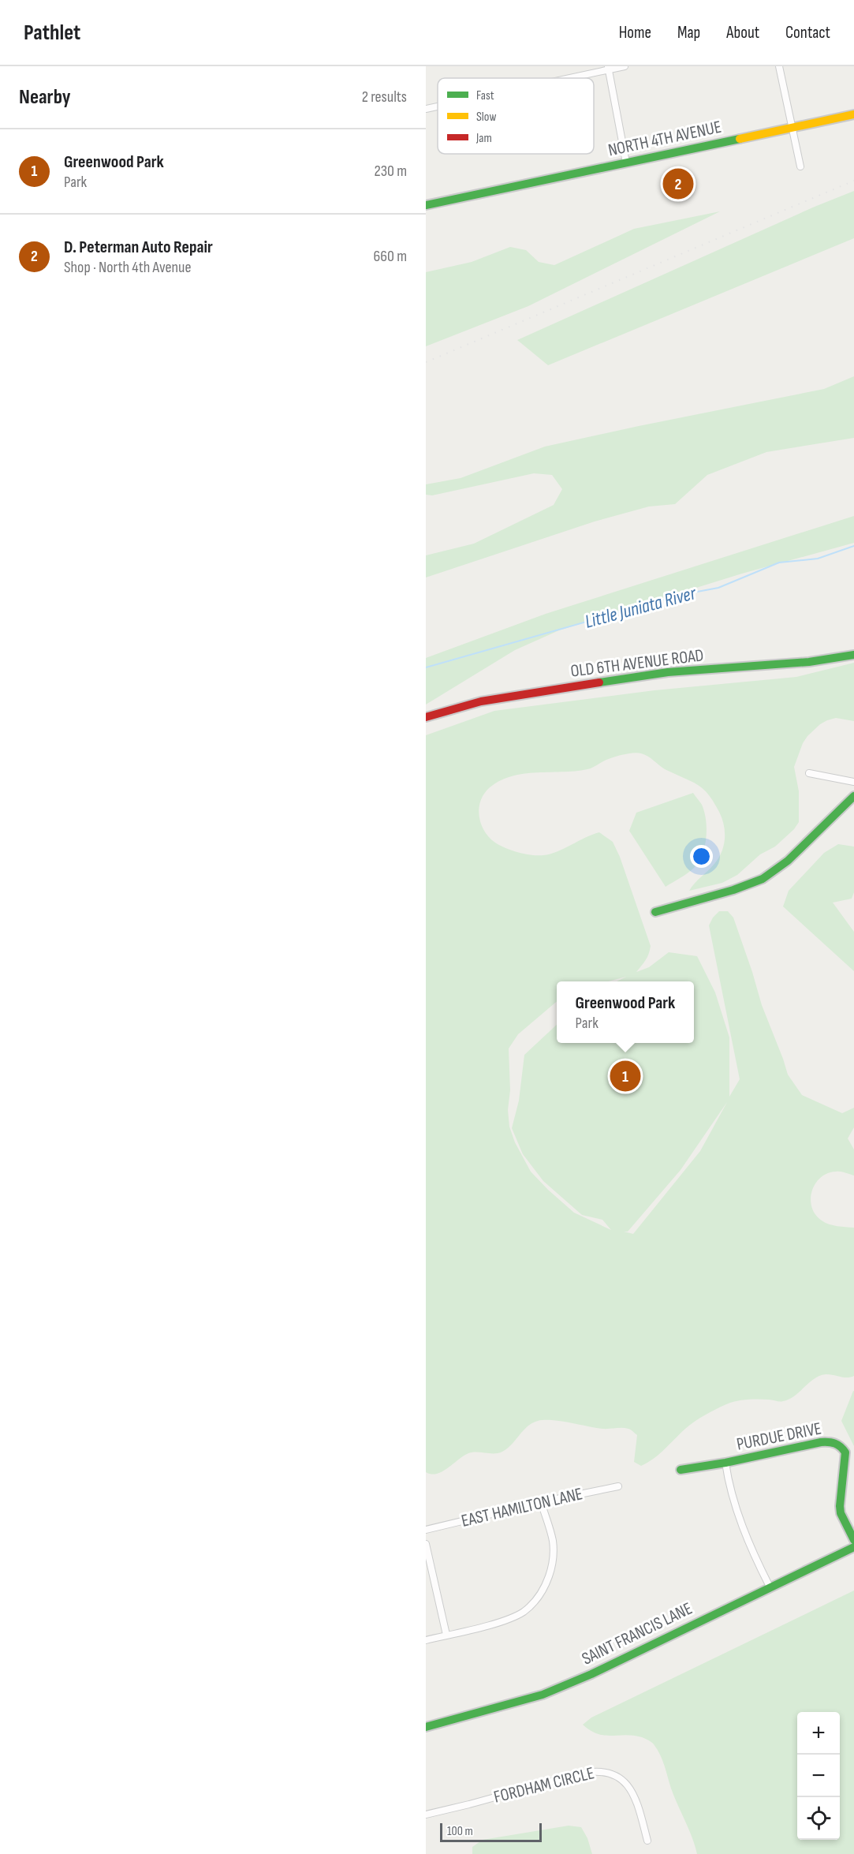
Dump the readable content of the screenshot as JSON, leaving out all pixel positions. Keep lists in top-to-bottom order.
{
  "streets": {
    "street": [
      "NORTH 4TH AVENUE",
      "OLD 6TH AVENUE ROAD",
      "PURDUE DRIVE",
      "EAST HAMILTON LANE",
      "SAINT FRANCIS LANE",
      "FORDHAM CIRCLE"
    ]
  },
  "water": ["Little Juniata River"],
  "legend": ["Fast", "Slow", "Jam"],
  "scale_bar": "100 m",
  "page": {
    "header": "Pathlet",
    "nav": [
      "Home",
      "Map",
      "About",
      "Contact"
    ],
    "heading": ["Nearby", "2 results"],
    "list": [
      {
        "mark": "1",
        "name": "Greenwood Park",
        "note": "Park",
        "value": "230 m"
      },
      {
        "mark": "2",
        "name": "D. Peterman Auto Repair",
        "note": "Shop · North 4th Avenue",
        "value": "660 m"
      }
    ],
    "pins": ["2", "1"],
    "popup": ["Greenwood Park", "Park"],
    "map_buttons": ["+", "−"],
    "scale": "100 m"
  }
}
